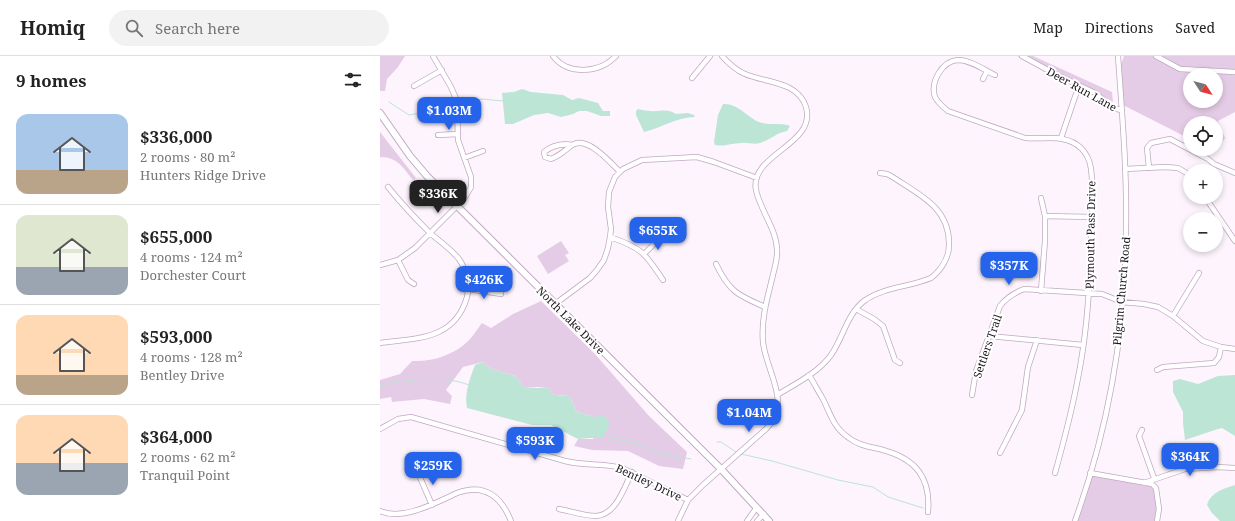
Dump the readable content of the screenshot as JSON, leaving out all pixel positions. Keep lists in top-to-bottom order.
{
  "streets": {
    "main road": ["North Lake Drive"],
    "street": [
      "Deer Run Lane",
      "Plymouth Pass Drive",
      "Pilgrim Church Road",
      "Settlers Trail",
      "Bentley Drive"
    ]
  },
  "crossings": [
    ["Deer Run Lane", "Pilgrim Church Road"],
    ["Plymouth Pass Drive", "Settlers Trail"],
    ["Pilgrim Church Road", "Settlers Trail"]
  ],
  "north": "bottom right",
  "page": {
    "header": "Homiq",
    "search": "Search here",
    "nav": ["Map", "Directions", "Saved"],
    "heading": "9 homes",
    "map_buttons": ["+", "−"],
    "price": [
      "$1.03M",
      "$336K",
      "$655K",
      "$357K",
      "$426K",
      "$1.04M",
      "$593K",
      "$364K",
      "$259K"
    ],
    "list": [
      {
        "name": "$336,000",
        "note": "2 rooms · 80 m² · Hunters Ridge Drive"
      },
      {
        "name": "$655,000",
        "note": "4 rooms · 124 m² · Dorchester Court"
      },
      {
        "name": "$593,000",
        "note": "4 rooms · 128 m² · Bentley Drive"
      },
      {
        "name": "$364,000",
        "note": "2 rooms · 62 m² · Tranquil Point"
      }
    ]
  }
}
